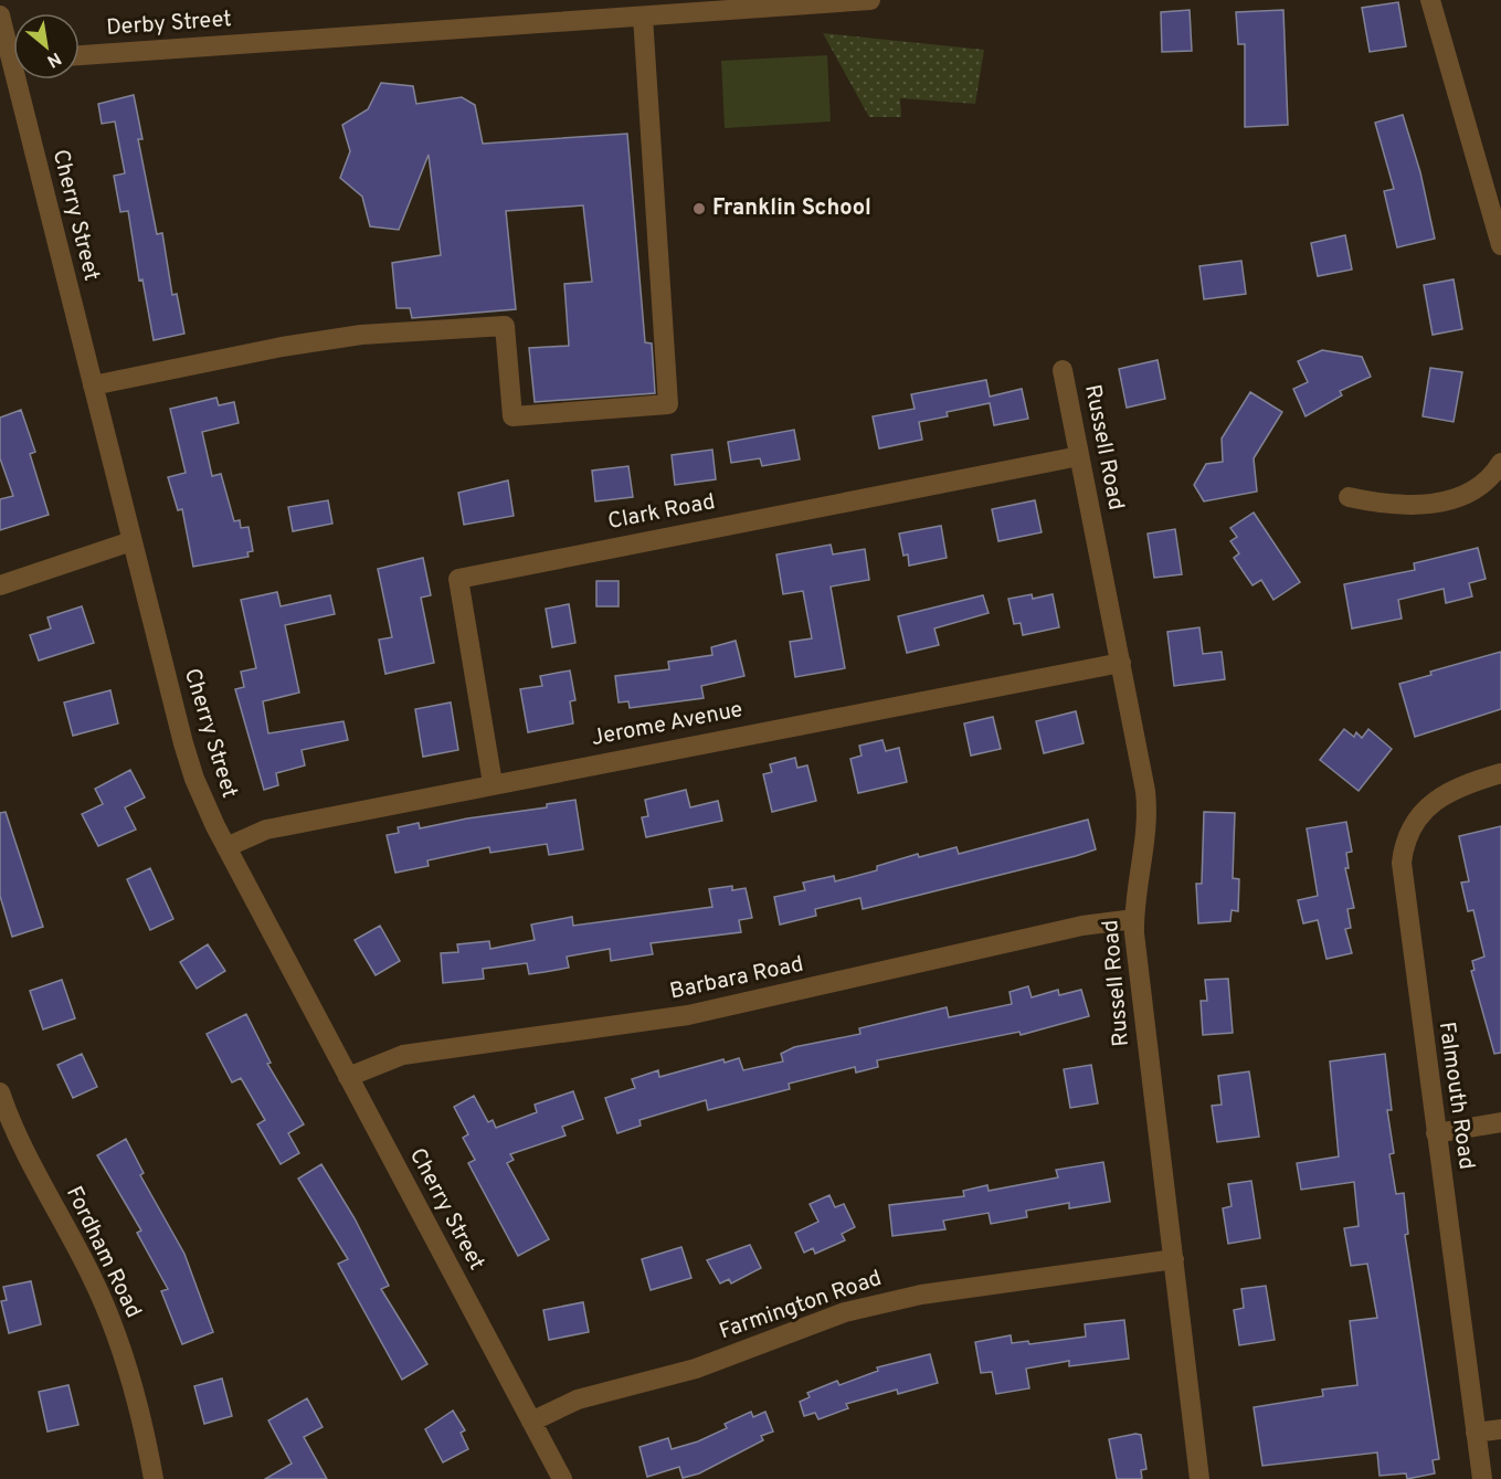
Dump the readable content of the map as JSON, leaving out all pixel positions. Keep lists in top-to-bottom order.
{
  "streets": {
    "street": [
      "Derby Street",
      "Cherry Street",
      "Russell Road",
      "Clark Road",
      "Jerome Avenue",
      "Barbara Road",
      "Falmouth Road",
      "Fordham Road",
      "Farmington Road"
    ]
  },
  "crossings": [
    ["Cherry Street", "Jerome Avenue"],
    ["Cherry Street", "Barbara Road"],
    ["Cherry Street", "Farmington Road"],
    ["Russell Road", "Clark Road"],
    ["Russell Road", "Jerome Avenue"],
    ["Russell Road", "Barbara Road"],
    ["Russell Road", "Farmington Road"],
    ["Clark Road", "Jerome Avenue"]
  ],
  "places": ["Franklin School"],
  "north": "bottom right"
}
